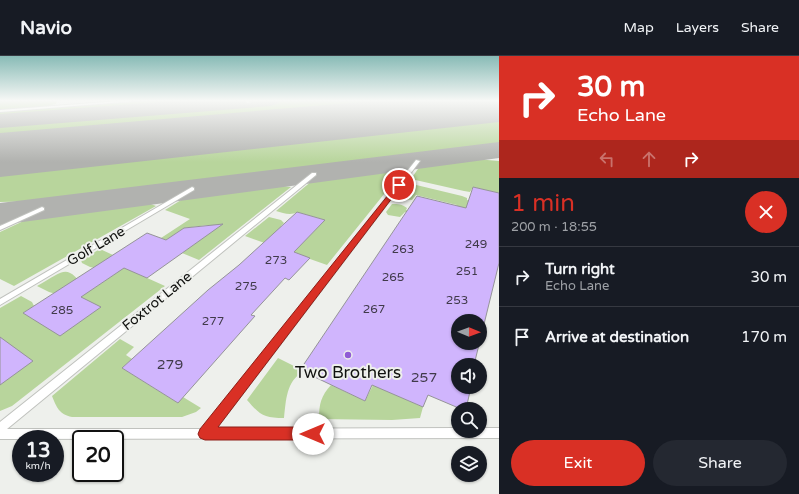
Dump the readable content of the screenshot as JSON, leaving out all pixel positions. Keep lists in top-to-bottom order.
{
  "streets": {
    "lane": ["Golf Lane", "Foxtrot Lane"]
  },
  "places": ["Two Brothers"],
  "house_numbers": [
    "249",
    "263",
    "273",
    "251",
    "265",
    "275",
    "253",
    "267",
    "285",
    "277",
    "279",
    "257"
  ],
  "north": "right",
  "page": {
    "header": "Navio",
    "nav": ["Map", "Layers", "Share"],
    "turn": ["30 m", "Echo Lane"],
    "heading": ["1 min", "200 m · 18:55"],
    "list": [
      {
        "name": "Turn right",
        "note": "Echo Lane",
        "value": "30 m"
      },
      {
        "name": "Arrive at destination",
        "value": "170 m"
      }
    ],
    "speed": "13 km/h",
    "limit": "20",
    "buttons": ["Exit", "Share"]
  }
}
